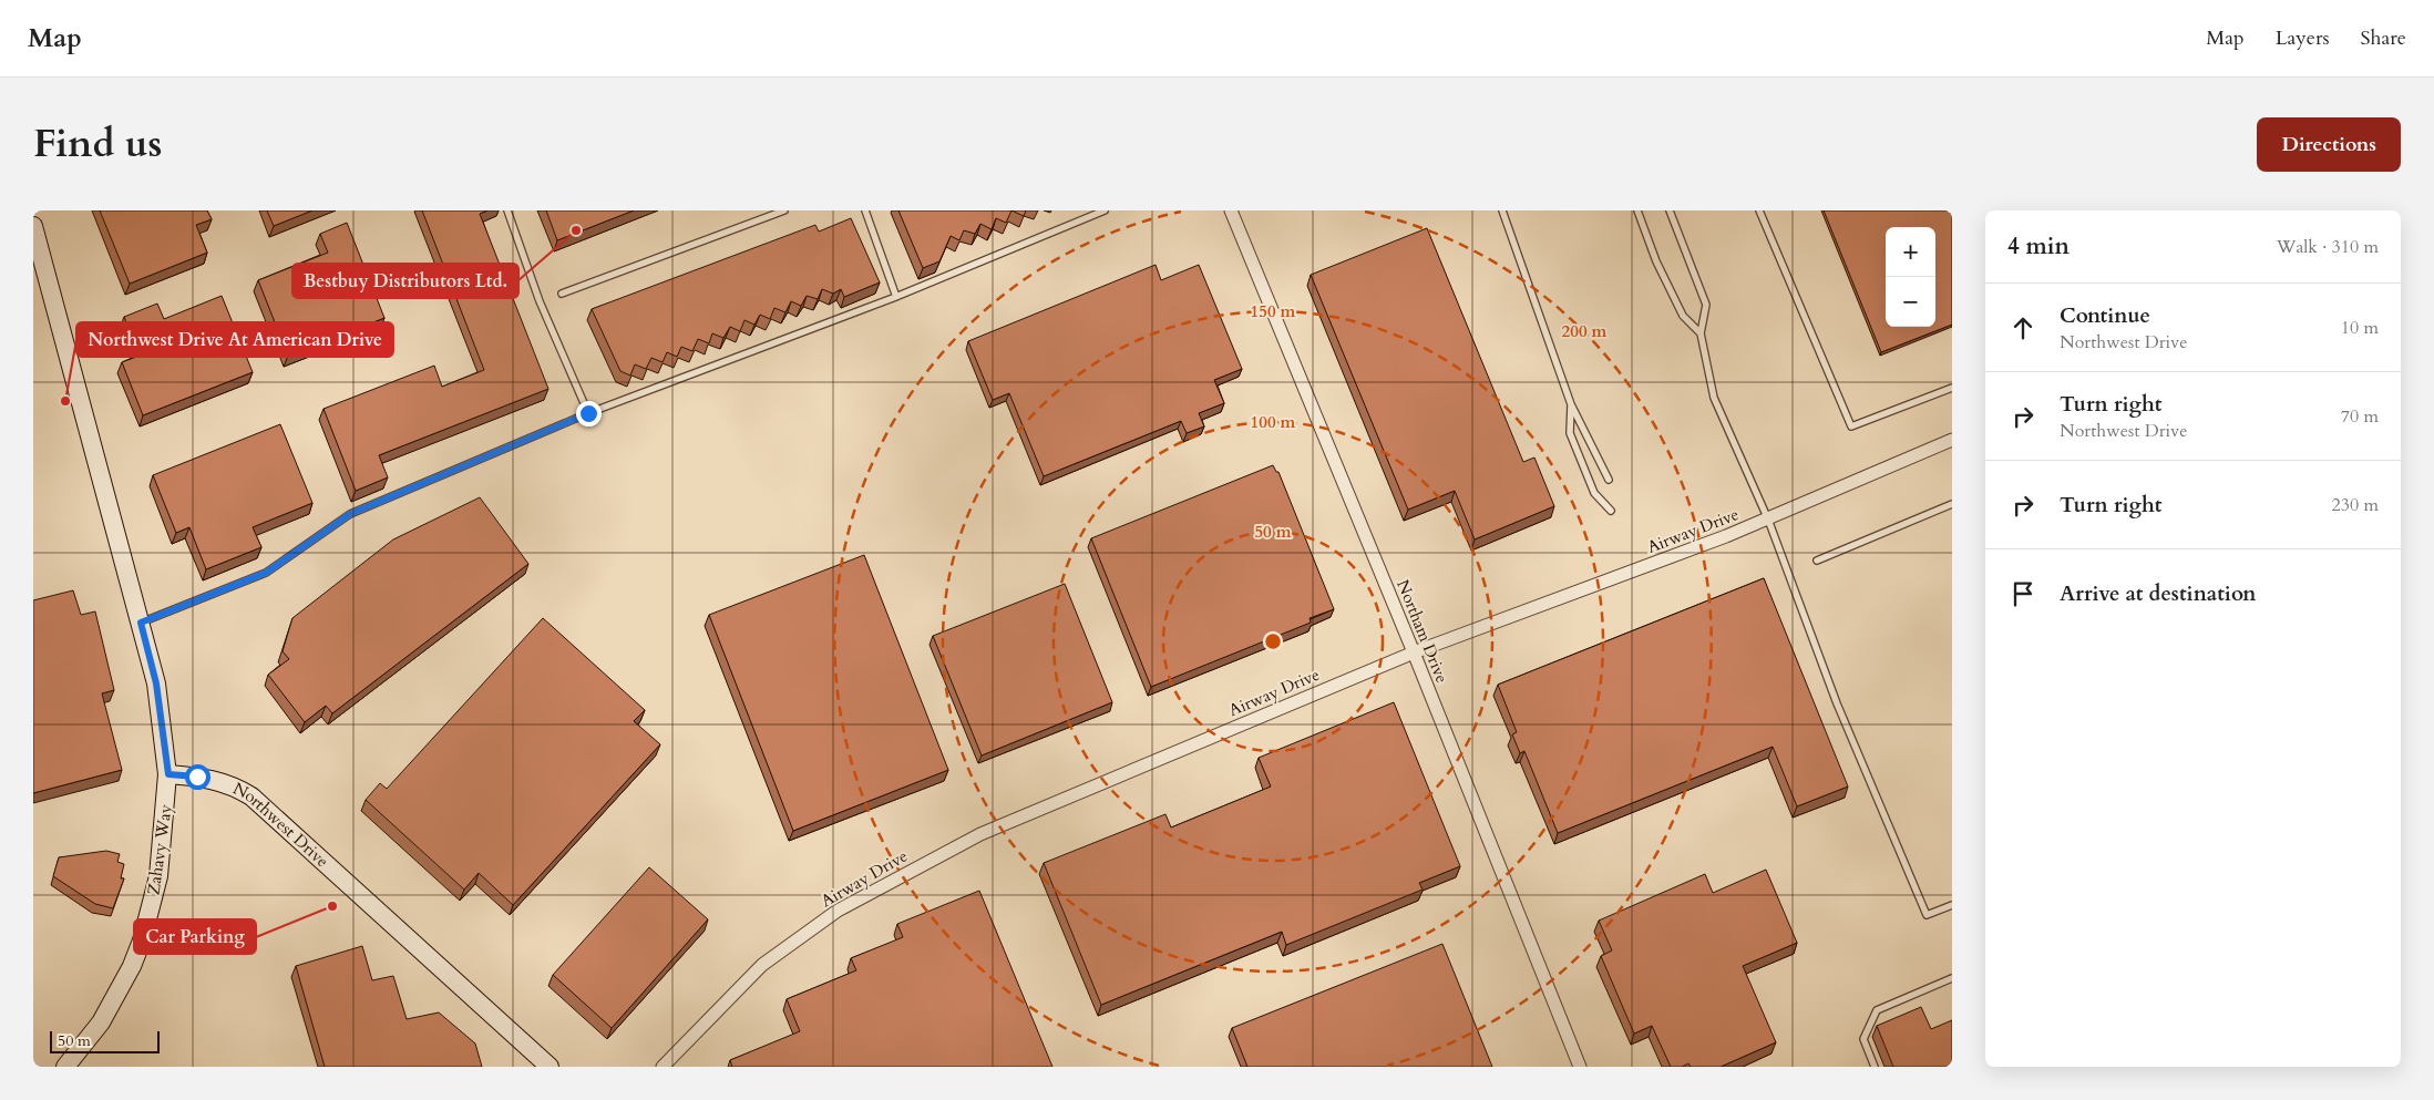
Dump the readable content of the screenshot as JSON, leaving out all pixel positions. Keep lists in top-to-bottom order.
{
  "streets": {
    "street": [
      "Airway Drive",
      "Northam Drive",
      "Northwest Drive",
      "Zahavy Way"
    ]
  },
  "crossings": [
    ["Airway Drive", "Northam Drive"],
    ["Northwest Drive", "Zahavy Way"]
  ],
  "places": ["Bestbuy Distributors Ltd.", "Northwest Drive At American Drive", "Car Parking"],
  "scale_bar": "50 m",
  "page": {
    "header": "Map",
    "nav": ["Map", "Layers", "Share"],
    "title": "Find us",
    "buttons": "Directions",
    "heading": ["4 min", "Walk · 310 m"],
    "map_buttons": ["+", "−"],
    "list": [
      ["Continue", "Northwest Drive", "10 m"],
      ["Turn right", "Northwest Drive", "70 m"],
      ["Turn right", "230 m"],
      "Arrive at destination"
    ],
    "scale": "50 m"
  },
  "rings": [
    "150 m",
    "200 m",
    "100 m",
    "50 m"
  ]
}
